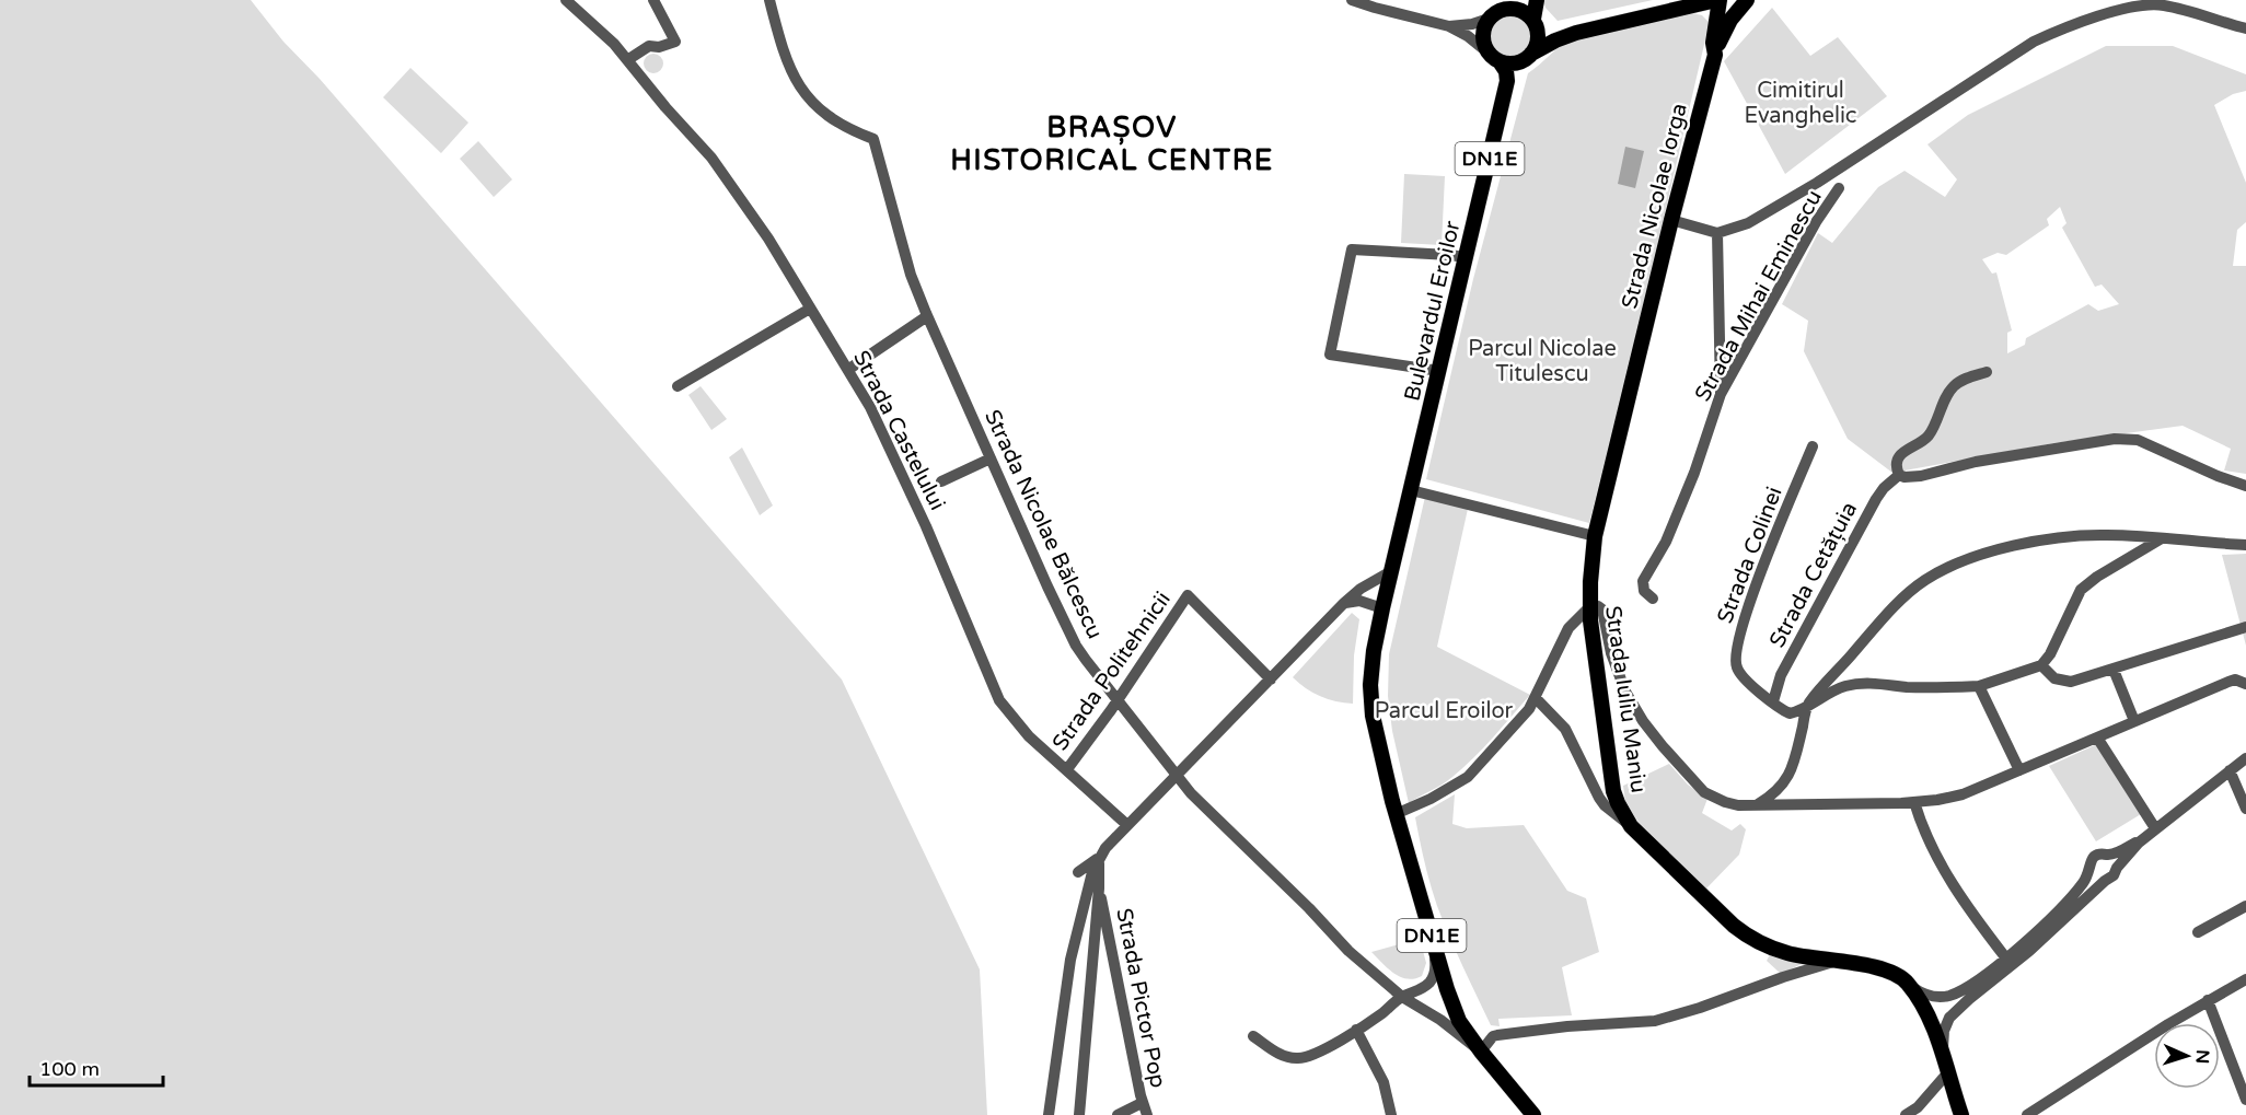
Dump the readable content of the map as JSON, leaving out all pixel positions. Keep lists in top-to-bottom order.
{
  "streets": {
    "main road": [
      "DN1E",
      "Strada Nicolae Iorga",
      "Bulevardul Eroilor",
      "Strada Iuliu Maniu"
    ],
    "street": [
      "Strada Mihai Eminescu",
      "Strada Castelului",
      "Strada Nicolae Bălcescu",
      "Strada Colinei",
      "Strada Cetățuia",
      "Strada Politehnicii",
      "Strada Pictor Pop"
    ]
  },
  "crossings": [
    ["DN1E", "Bulevardul Eroilor"],
    ["DN1E", "Strada Nicolae Bălcescu"],
    ["Strada Nicolae Iorga", "Strada Iuliu Maniu"],
    ["Bulevardul Eroilor", "Strada Nicolae Bălcescu"],
    ["Strada Castelului", "Strada Politehnicii"],
    ["Strada Nicolae Bălcescu", "Strada Politehnicii"],
    ["Strada Colinei", "Strada Cetățuia"]
  ],
  "districts": ["BRAȘOV HISTORICAL CENTRE"],
  "parks": ["Cimitirul Evanghelic", "Parcul Nicolae Titulescu", "Parcul Eroilor"],
  "scale_bar": "100 m",
  "north": "right"
}
